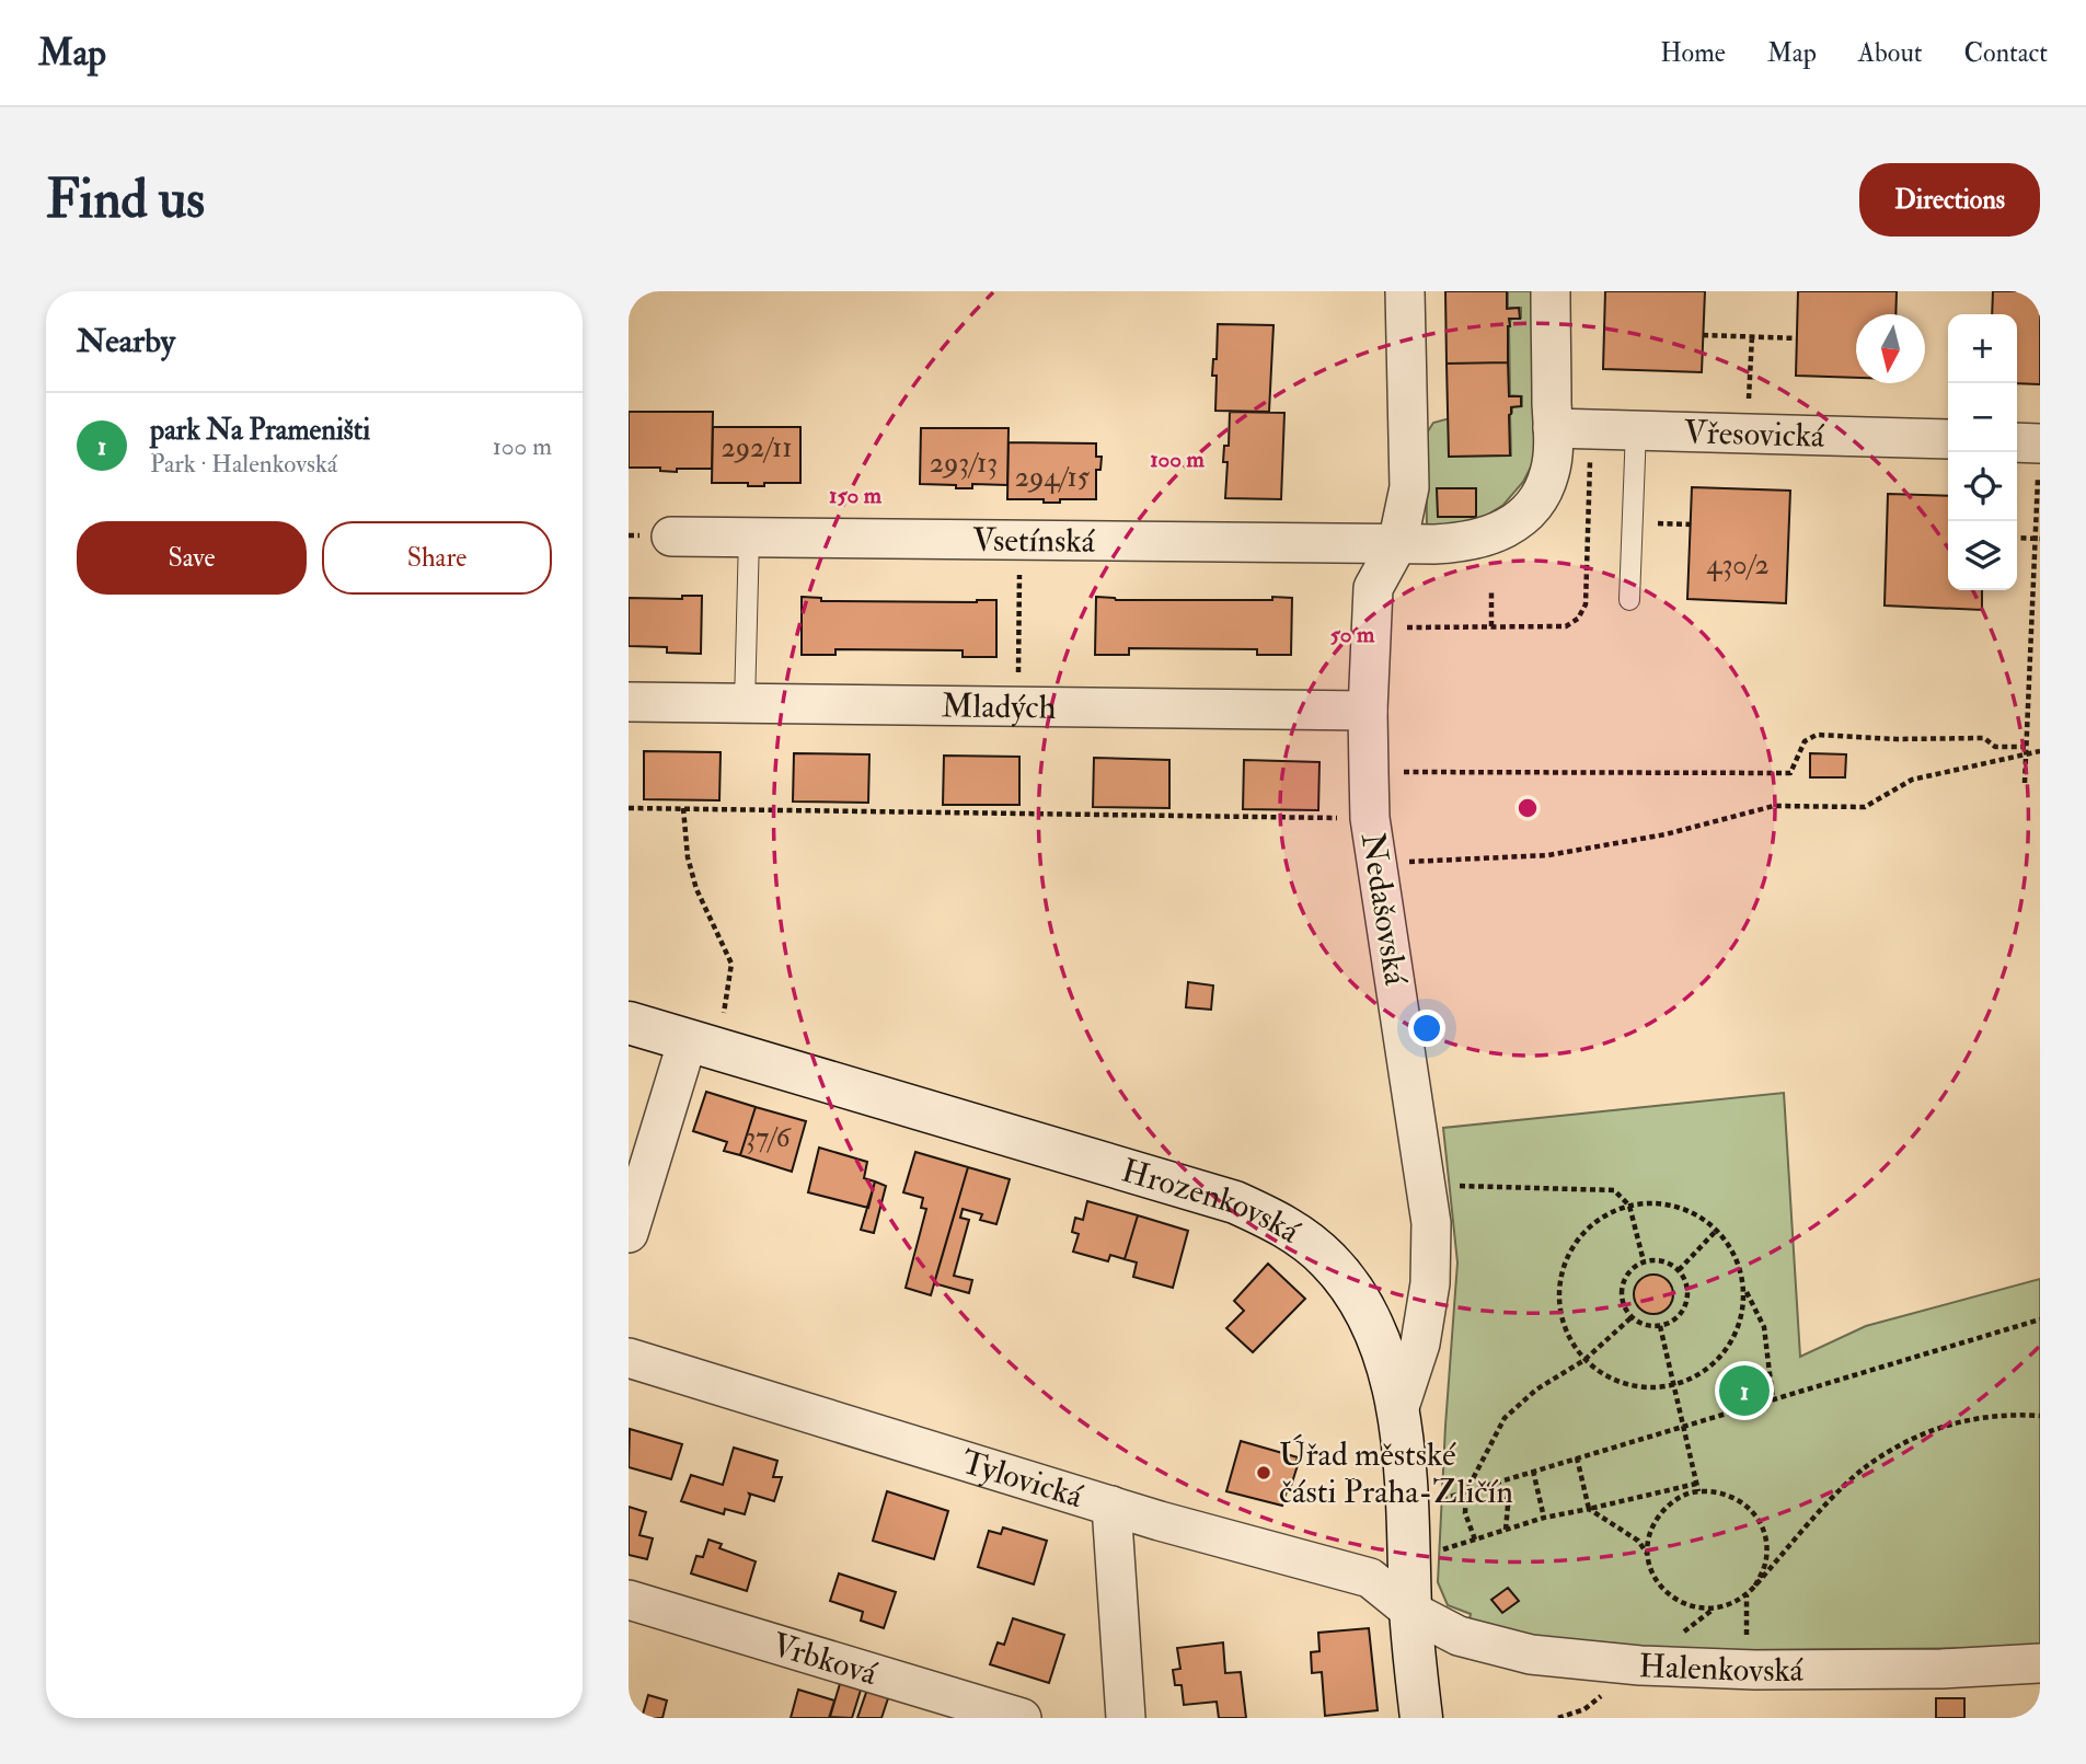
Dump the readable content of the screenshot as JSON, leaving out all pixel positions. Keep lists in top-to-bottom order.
{
  "streets": {
    "street": [
      "Vřesovická",
      "Vsetínská",
      "Mladých",
      "Nedašovská",
      "Hrozenkovská",
      "Tylovická",
      "Vrbková",
      "Halenkovská"
    ]
  },
  "crossings": [
    ["Vsetínská", "Nedašovská"],
    ["Mladých", "Nedašovská"],
    ["Nedašovská", "Hrozenkovská"],
    ["Hrozenkovská", "Tylovická"],
    ["Hrozenkovská", "Halenkovská"],
    ["Tylovická", "Halenkovská"]
  ],
  "places": ["Úřad městské části Praha-Zličín"],
  "house_numbers": [
    "292/11",
    "293/13",
    "294/15",
    "430/2",
    "37/6"
  ],
  "north": "bottom",
  "page": {
    "header": "Map",
    "nav": [
      "Home",
      "Map",
      "About",
      "Contact"
    ],
    "buttons": [
      "Directions",
      ["Save", "Share"]
    ],
    "title": "Find us",
    "heading": "Nearby",
    "map_buttons": ["+", "−"],
    "list": [
      {
        "mark": "1",
        "name": "park Na Prameništi",
        "note": "Park · Halenkovská",
        "value": "100 m"
      }
    ],
    "pins": "1"
  },
  "rings": ["100 m", "150 m", "50 m"]
}
